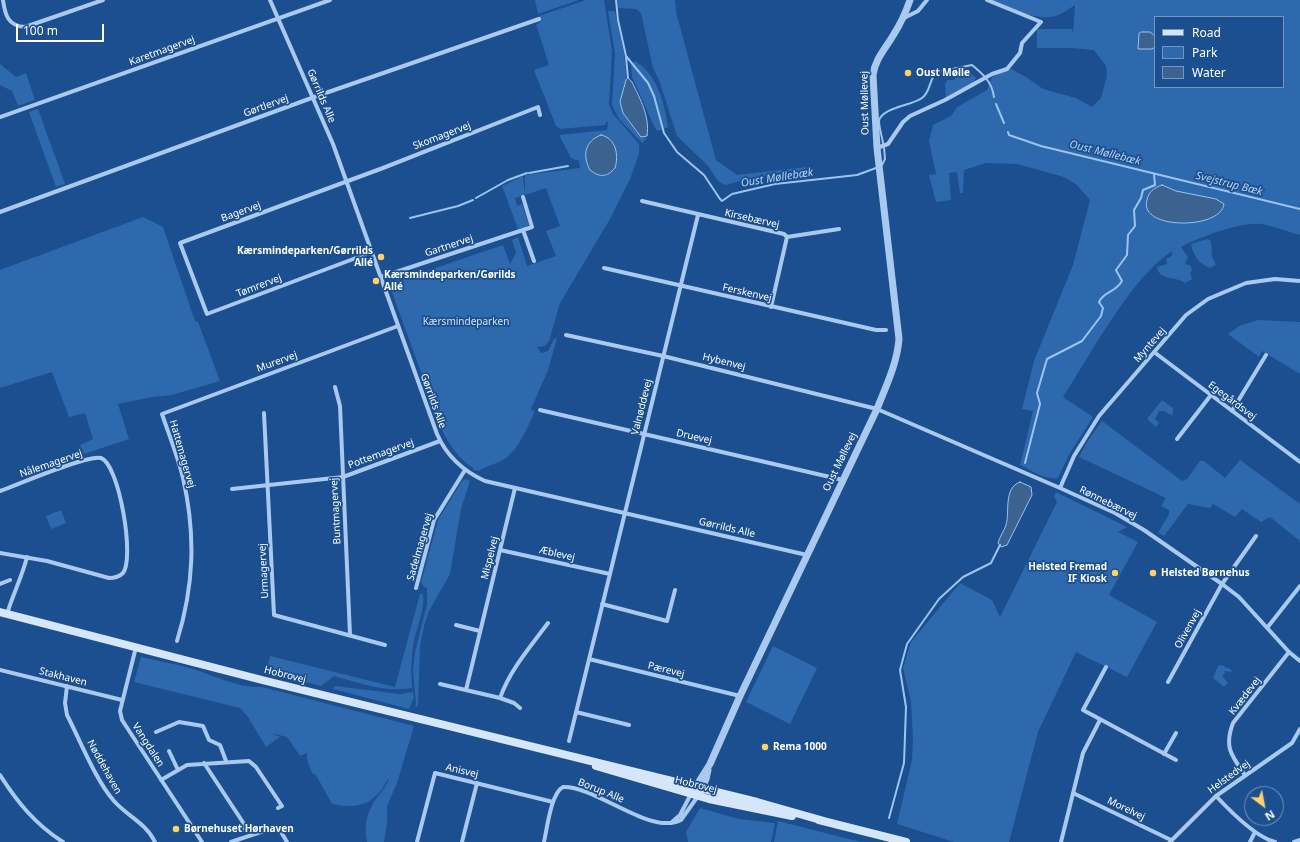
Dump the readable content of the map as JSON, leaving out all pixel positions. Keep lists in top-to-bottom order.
{
  "streets": {
    "main road": ["Hobrovej"],
    "street": [
      "Karetmagervej",
      "Gørrilds Alle",
      "Oust Møllevej",
      "Gørtlervej",
      "Skomagervej",
      "Bagervej",
      "Kirsebærvej",
      "Gartnervej",
      "Tømrervej",
      "Ferskenvej",
      "Myntevej",
      "Murervej",
      "Hybenvej",
      "Egegårdsvej",
      "Valnøddevej",
      "Druevej",
      "Hattemagervej",
      "Pottemagervej",
      "Nålemagervej",
      "Rønnebærvej",
      "Buntmagervej",
      "Sadelmagervej",
      "Æblevej",
      "Mispelvej",
      "Urmagervej",
      "Olivenvej",
      "Pærevej",
      "Stakhaven",
      "Kvædevej",
      "Vangdalen",
      "Nøddehaven",
      "Anisvej",
      "Helstedvej",
      "Borup Alle",
      "Morelvej"
    ]
  },
  "crossings": [
    ["Karetmagervej", "Gørrilds Alle"],
    ["Gørrilds Alle", "Oust Møllevej"],
    ["Gørrilds Alle", "Gørtlervej"],
    ["Gørrilds Alle", "Skomagervej"],
    ["Gørrilds Alle", "Bagervej"],
    ["Gørrilds Alle", "Gartnervej"],
    ["Gørrilds Alle", "Tømrervej"],
    ["Gørrilds Alle", "Murervej"],
    ["Gørrilds Alle", "Valnøddevej"],
    ["Gørrilds Alle", "Pottemagervej"],
    ["Gørrilds Alle", "Sadelmagervej"],
    ["Gørrilds Alle", "Mispelvej"],
    ["Oust Møllevej", "Hybenvej"],
    ["Oust Møllevej", "Druevej"],
    ["Oust Møllevej", "Rønnebærvej"],
    ["Oust Møllevej", "Pærevej"],
    ["Oust Møllevej", "Hobrovej"],
    ["Skomagervej", "Bagervej"],
    ["Bagervej", "Tømrervej"],
    ["Kirsebærvej", "Ferskenvej"],
    ["Kirsebærvej", "Valnøddevej"],
    ["Ferskenvej", "Valnøddevej"],
    ["Myntevej", "Egegårdsvej"],
    ["Myntevej", "Rønnebærvej"],
    ["Murervej", "Hattemagervej"],
    ["Hybenvej", "Valnøddevej"],
    ["Hybenvej", "Rønnebærvej"],
    ["Valnøddevej", "Druevej"],
    ["Valnøddevej", "Æblevej"],
    ["Valnøddevej", "Pærevej"],
    ["Pottemagervej", "Buntmagervej"],
    ["Pottemagervej", "Urmagervej"],
    ["Rønnebærvej", "Olivenvej"],
    ["Rønnebærvej", "Kvædevej"],
    ["Buntmagervej", "Urmagervej"],
    ["Æblevej", "Mispelvej"],
    ["Hobrovej", "Vangdalen"],
    ["Stakhaven", "Vangdalen"],
    ["Stakhaven", "Nøddehaven"],
    ["Kvædevej", "Helstedvej"],
    ["Anisvej", "Borup Alle"],
    ["Helstedvej", "Morelvej"]
  ],
  "water": ["Oust Møllebæk", "Svejstrup Bæk"],
  "parks": ["Kærsmindeparken"],
  "places": [
    "Oust Mølle",
    "Kærsmindeparken/Gørrilds Allé",
    "Kærsmindeparken/Gørilds Allé",
    "Helsted Fremad IF Kiosk",
    "Helsted Børnehus",
    "Rema 1000",
    "Børnehuset Hørhaven"
  ],
  "legend": ["Road", "Park", "Water"],
  "scale_bar": "100 m",
  "north": "bottom right"
}
